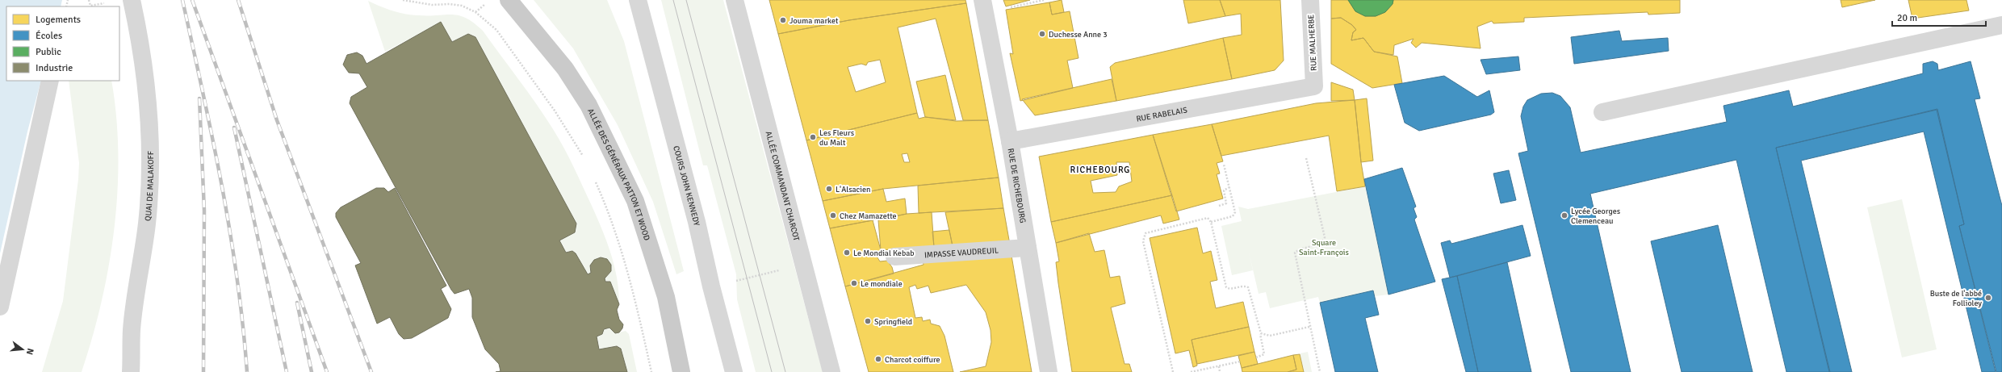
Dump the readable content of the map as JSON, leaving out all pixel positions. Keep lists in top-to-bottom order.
{
  "streets": {
    "main road": ["ALLÉE DES GÉNÉRAUX PATTON ET WOOD"],
    "street": [
      "RUE MALHERBE",
      "RUE RABELAIS",
      "QUAI DE MALAKOFF",
      "COURS JOHN KENNEDY",
      "RUE DE RICHEBOURG",
      "ALLÉE COMMANDANT CHARCOT",
      "IMPASSE VAUDREUIL"
    ]
  },
  "crossings": [
    ["RUE MALHERBE", "RUE RABELAIS"],
    ["RUE RABELAIS", "RUE DE RICHEBOURG"],
    ["RUE DE RICHEBOURG", "IMPASSE VAUDREUIL"]
  ],
  "districts": ["RICHEBOURG"],
  "parks": ["Square Saint-François"],
  "places": [
    "Jouma market",
    "Duchesse Anne 3",
    "Les Fleurs du Malt",
    "L'Alsacien",
    "Chez Mamazette",
    "Lycée Georges Clemenceau",
    "Le Mondial Kebab",
    "Le mondiale",
    "Buste de l'abbé Follioley",
    "Springfield",
    "Charcot coiffure"
  ],
  "legend": [
    "Logements",
    "Écoles",
    "Public",
    "Industrie"
  ],
  "scale_bar": "20 m",
  "north": "right"
}
